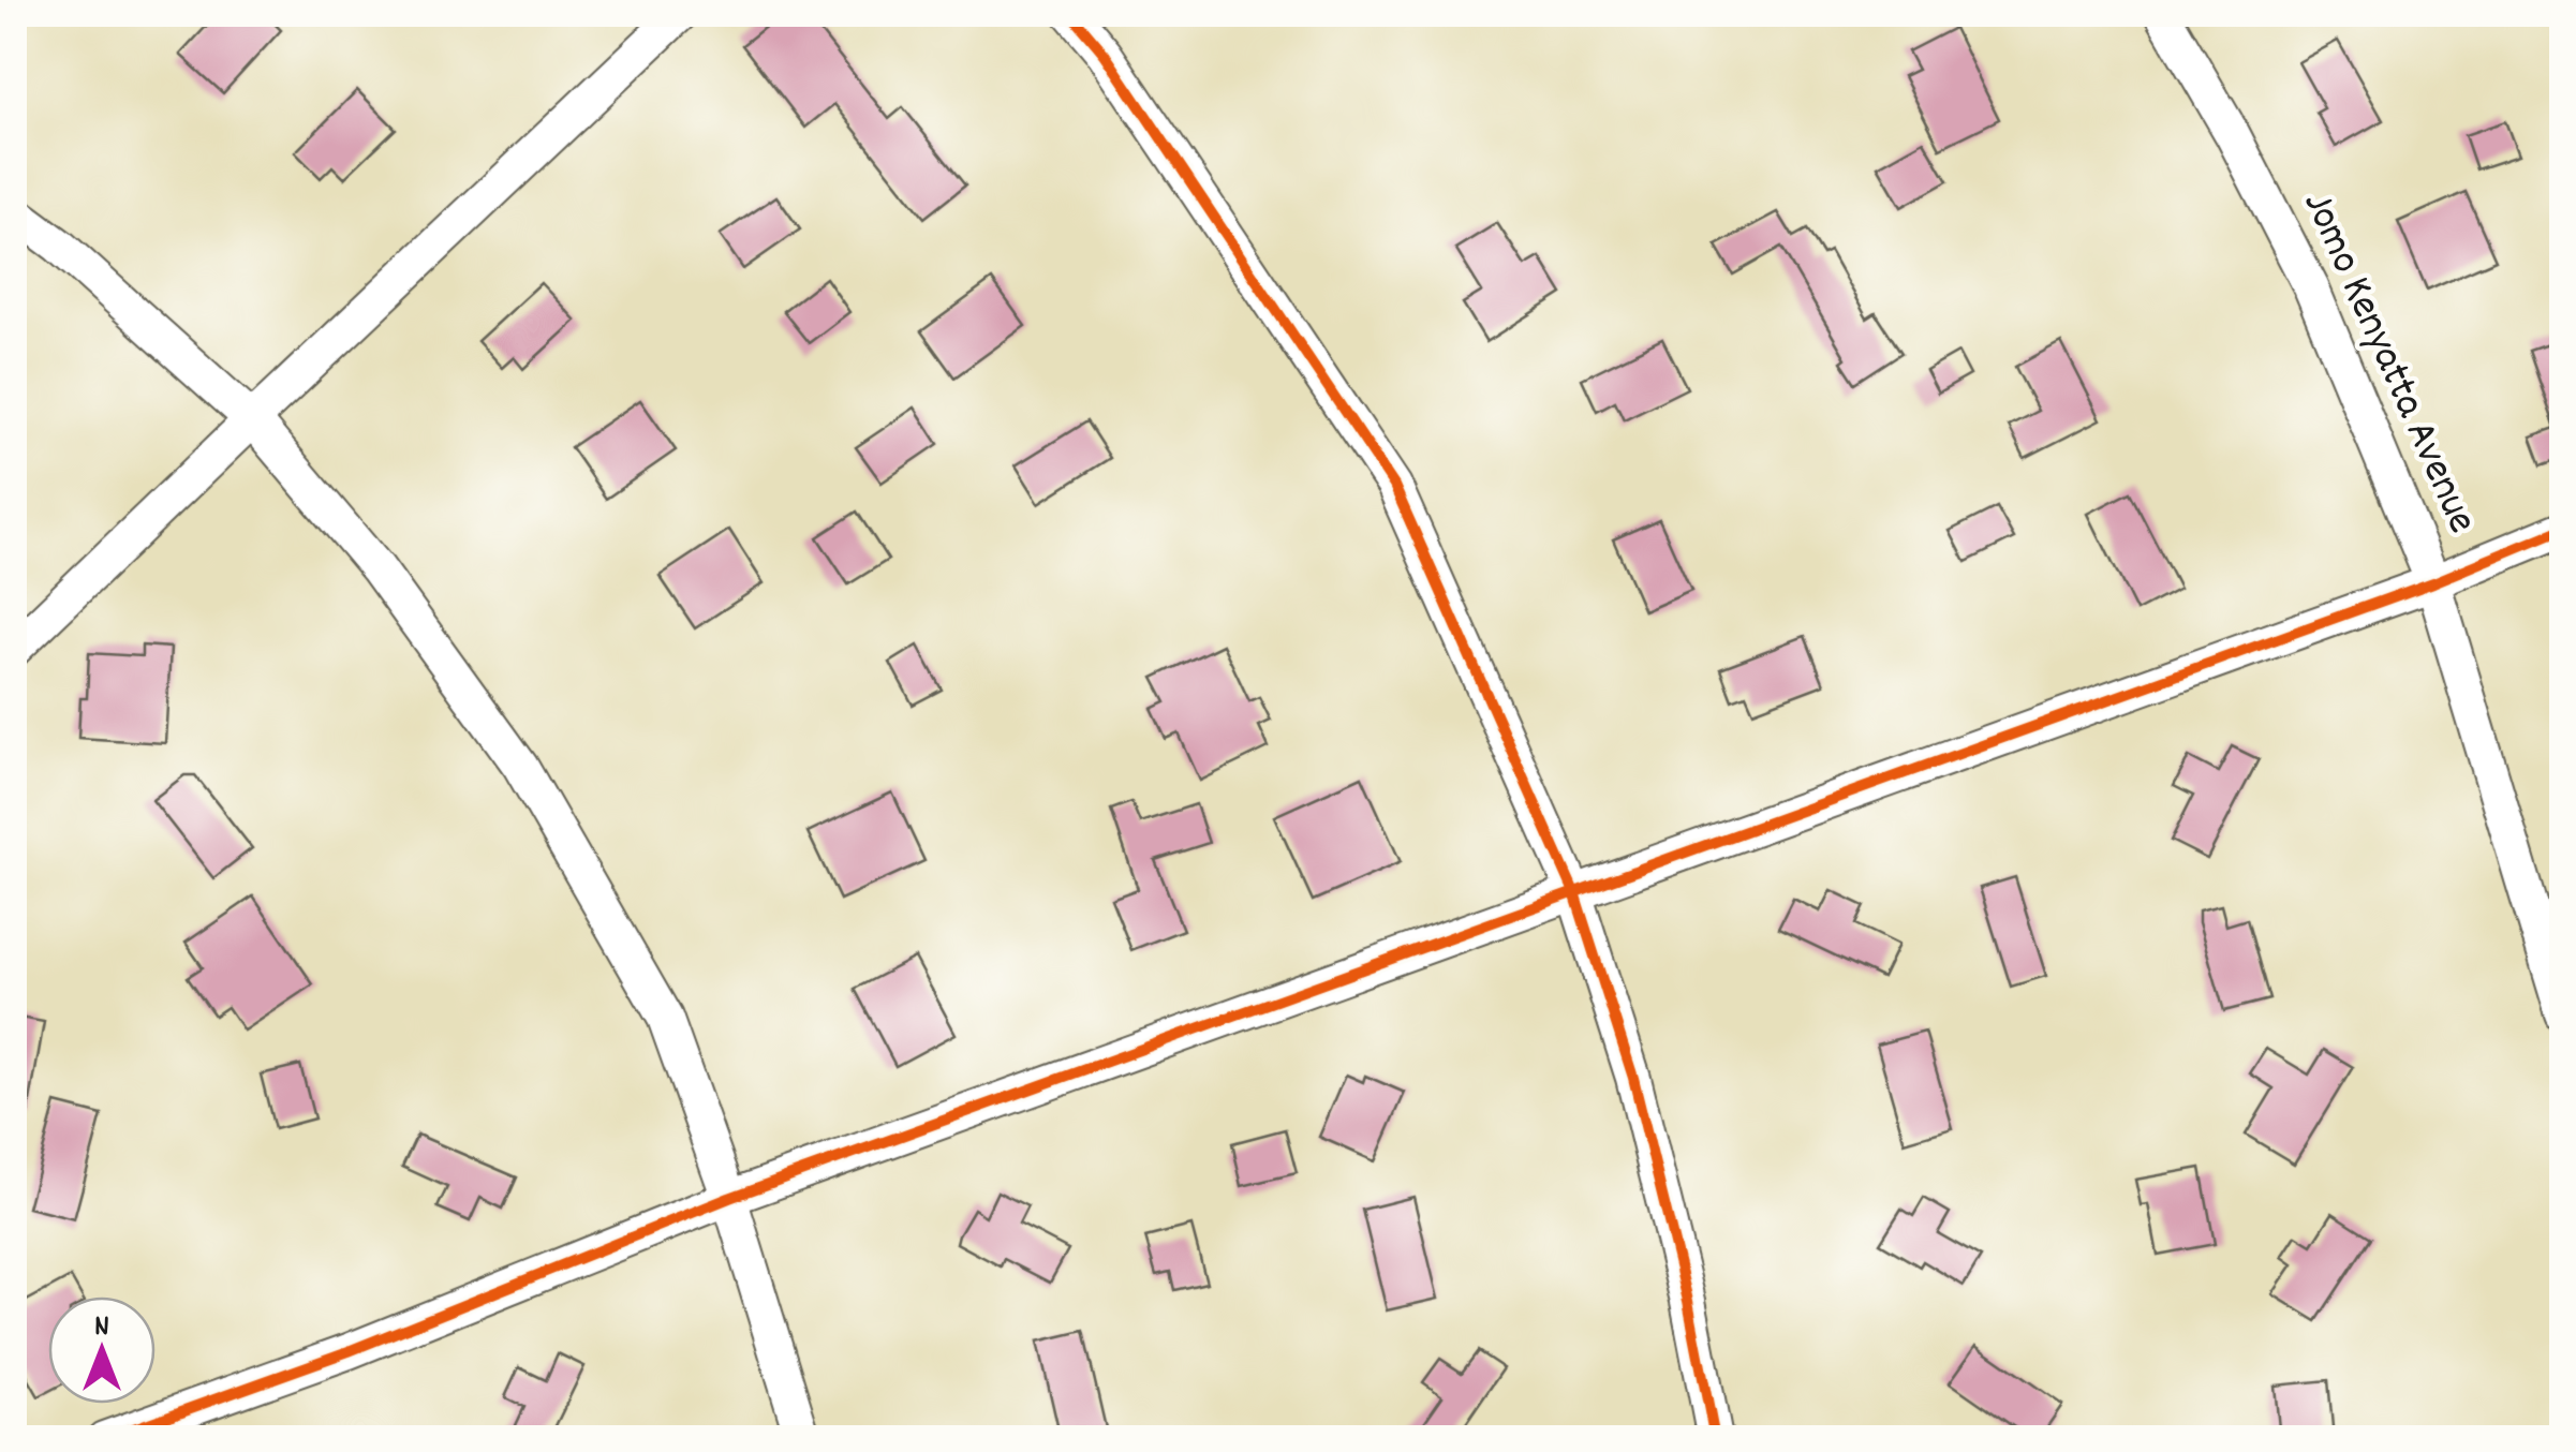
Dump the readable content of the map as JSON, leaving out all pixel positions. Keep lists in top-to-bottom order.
{
  "streets": {
    "street": ["Jomo Kenyatta Avenue"]
  },
  "north": "top"
}
